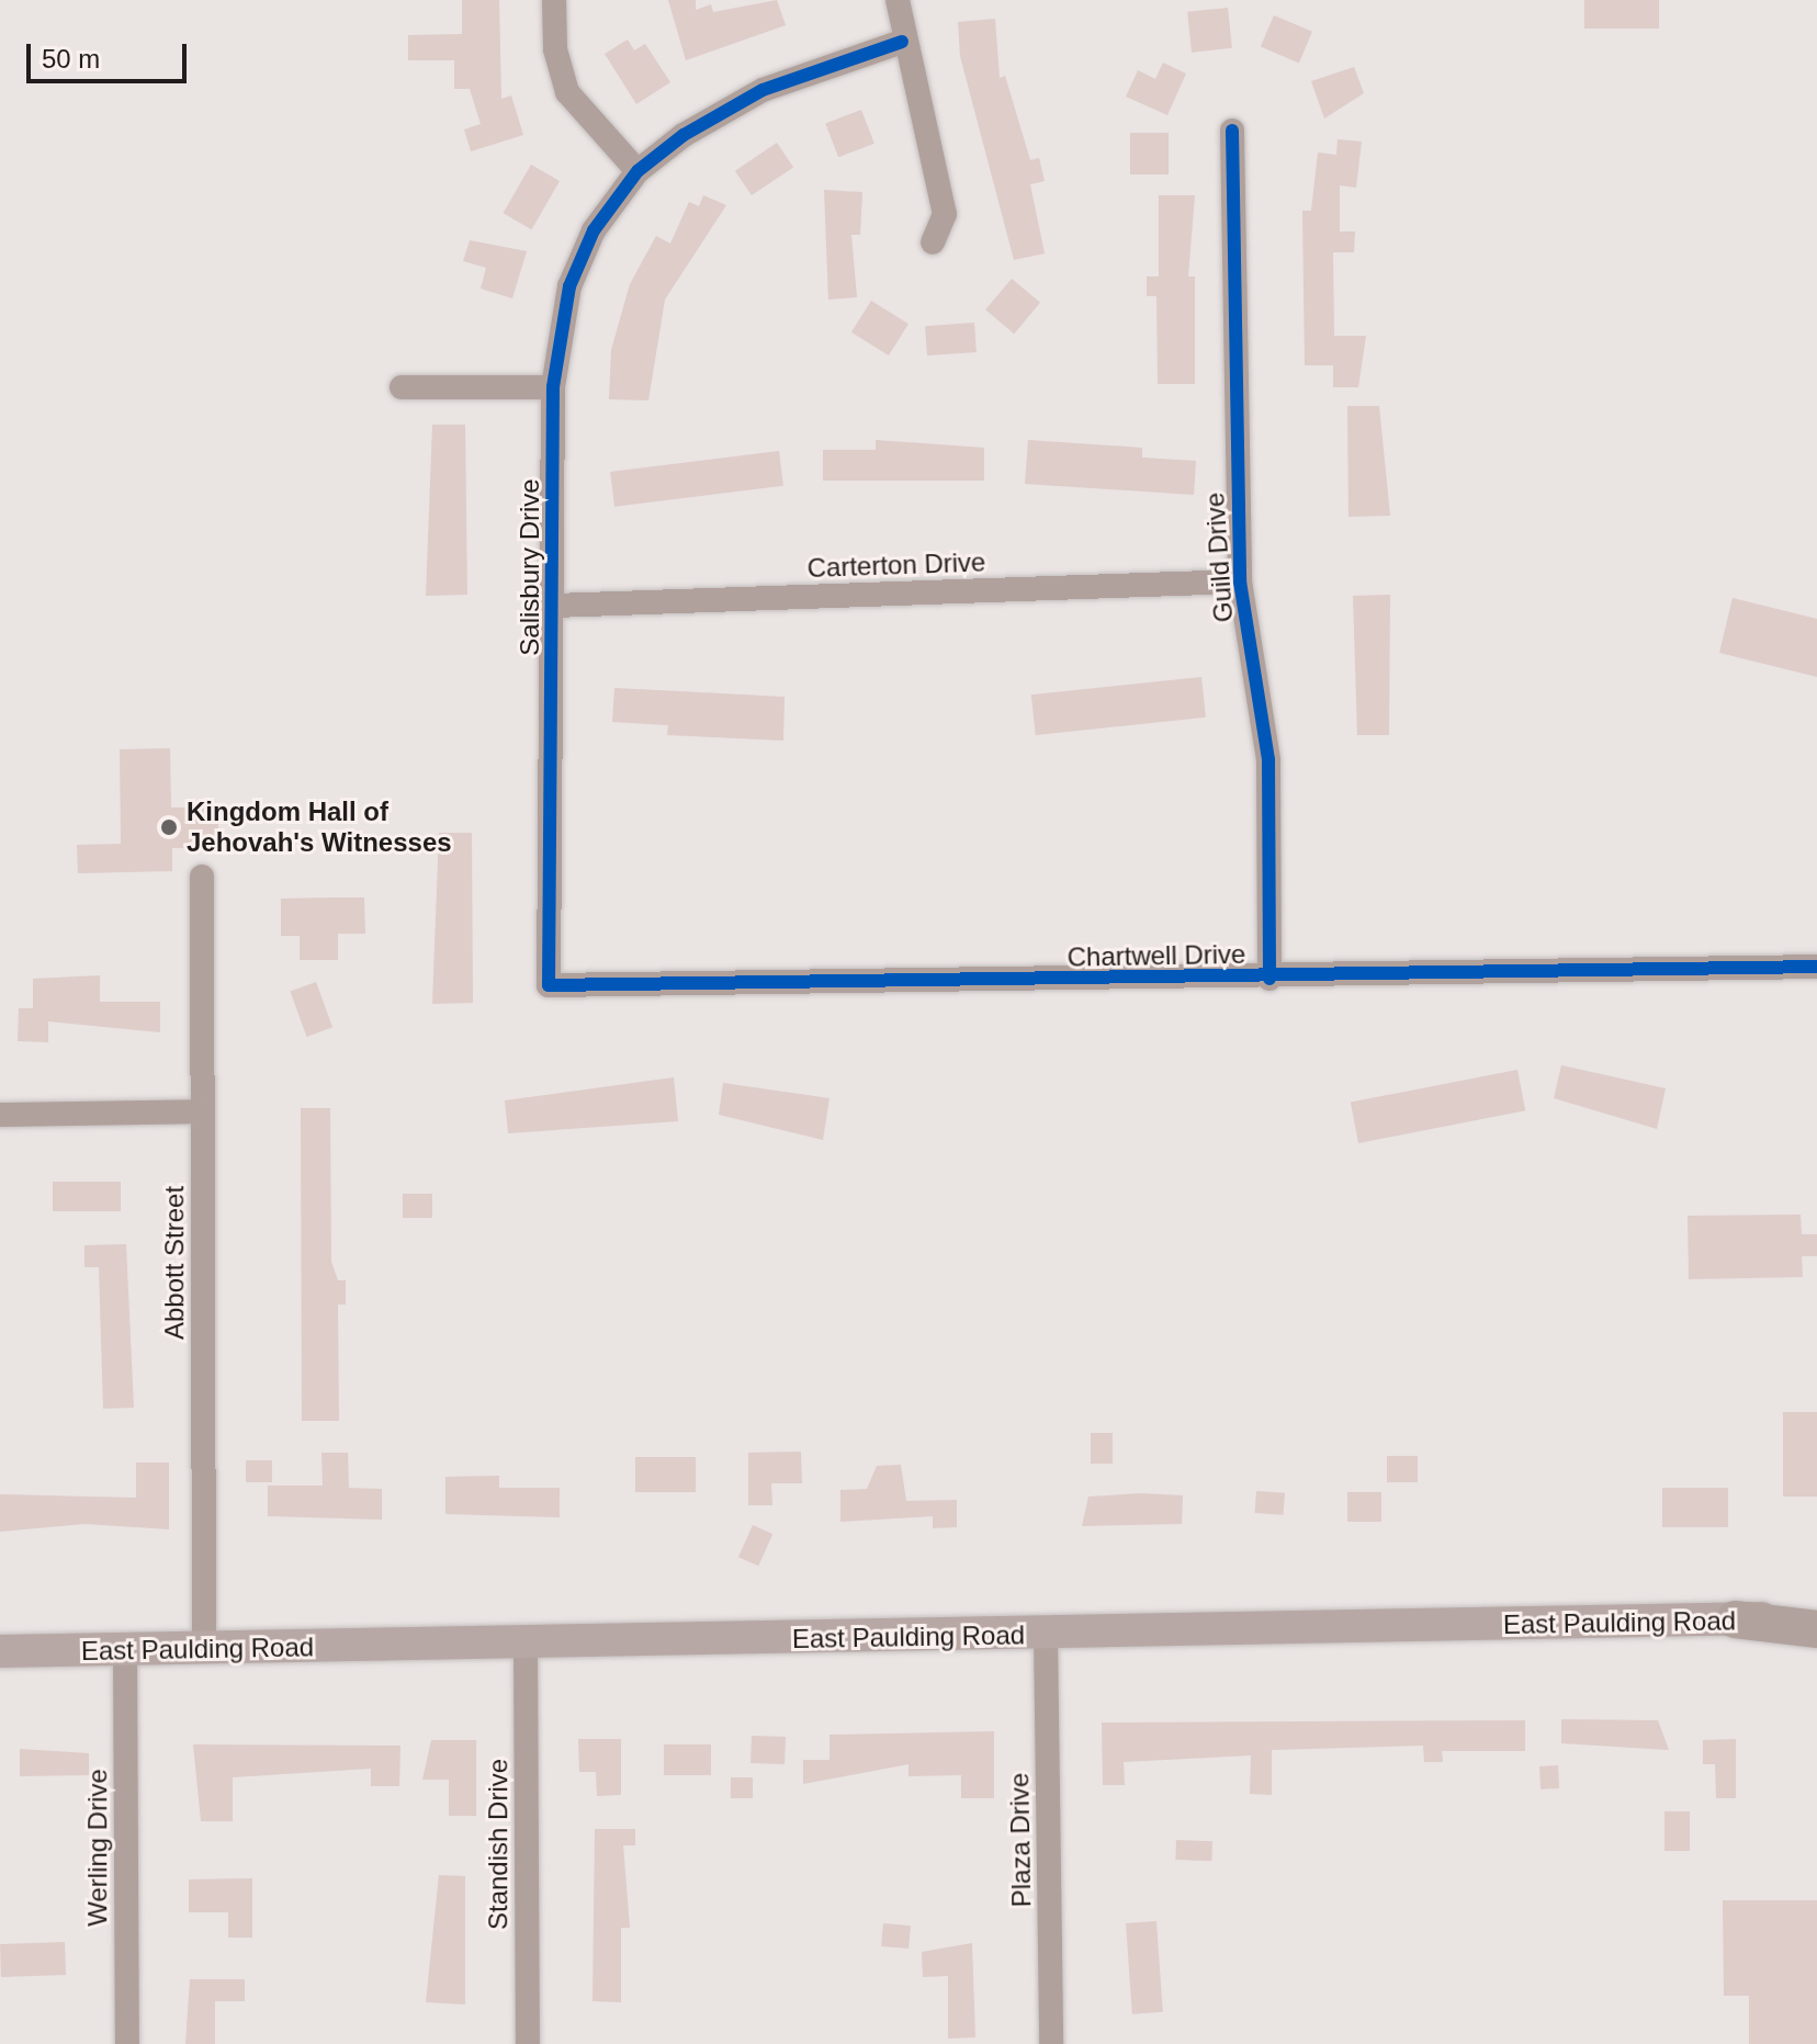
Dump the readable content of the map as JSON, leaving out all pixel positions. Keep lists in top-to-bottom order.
{
  "streets": {
    "main road": ["East Paulding Road"],
    "street": [
      "Guild Drive",
      "Carterton Drive",
      "Salisbury Drive",
      "Chartwell Drive",
      "Abbott Street",
      "Plaza Drive",
      "Standish Drive",
      "Werling Drive"
    ]
  },
  "crossings": [
    ["Guild Drive", "Carterton Drive"],
    ["Guild Drive", "Chartwell Drive"],
    ["Carterton Drive", "Salisbury Drive"],
    ["Salisbury Drive", "Chartwell Drive"],
    ["Abbott Street", "East Paulding Road"],
    ["East Paulding Road", "Plaza Drive"],
    ["East Paulding Road", "Standish Drive"],
    ["East Paulding Road", "Werling Drive"]
  ],
  "places": ["Kingdom Hall of Jehovah's Witnesses"],
  "scale_bar": "50 m"
}
